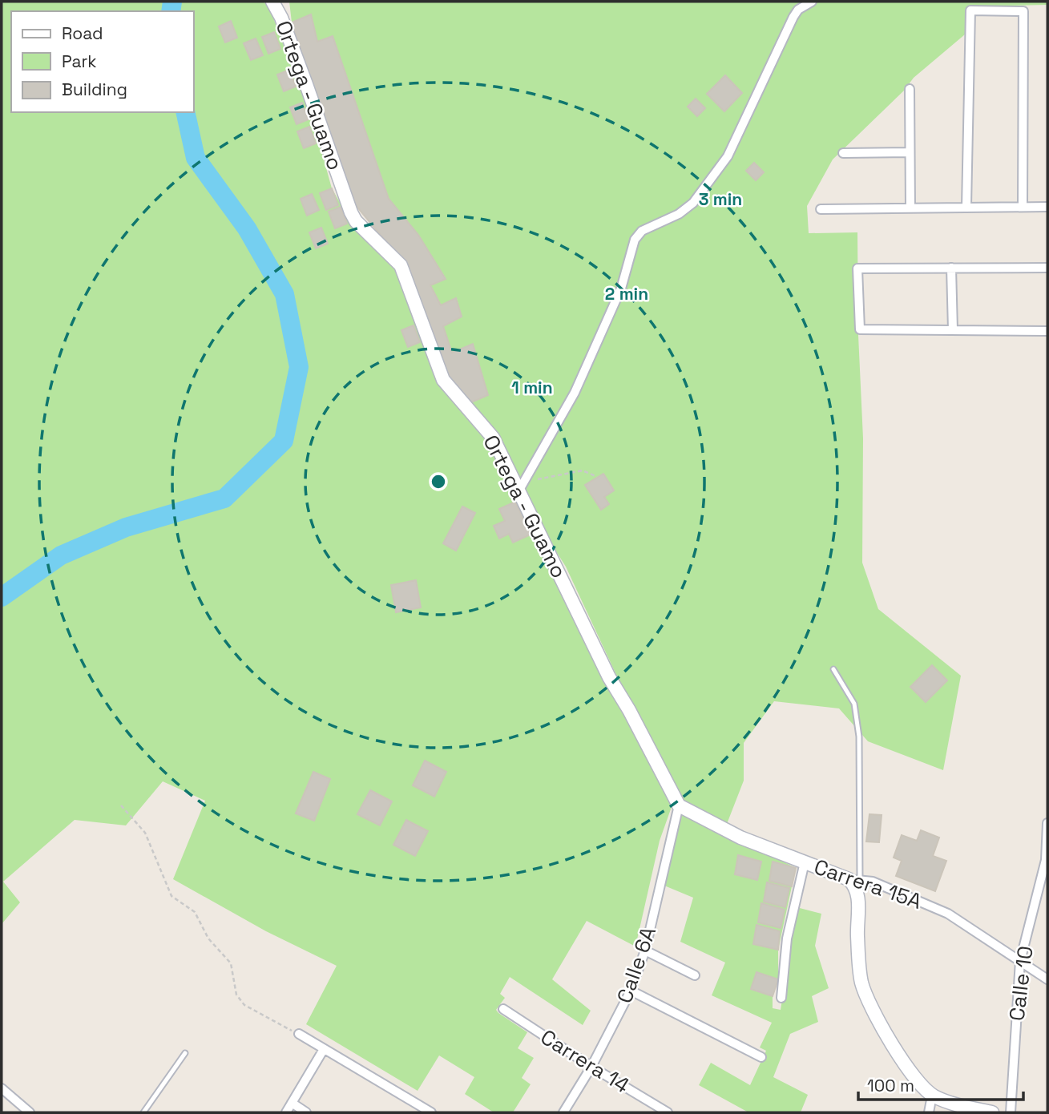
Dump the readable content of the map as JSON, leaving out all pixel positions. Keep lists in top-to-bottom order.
{
  "streets": {
    "street": [
      "Ortega - Guamo",
      "Carrera 15A",
      "Calle 6A",
      "Calle 10",
      "Carrera 14"
    ]
  },
  "crossings": [
    ["Ortega - Guamo", "Carrera 15A"],
    ["Ortega - Guamo", "Calle 6A"],
    ["Carrera 15A", "Calle 6A"],
    ["Carrera 15A", "Calle 10"],
    ["Calle 6A", "Carrera 14"]
  ],
  "legend": ["Road", "Park", "Building"],
  "scale_bar": "100 m",
  "rings": ["3 min", "2 min", "1 min"]
}
